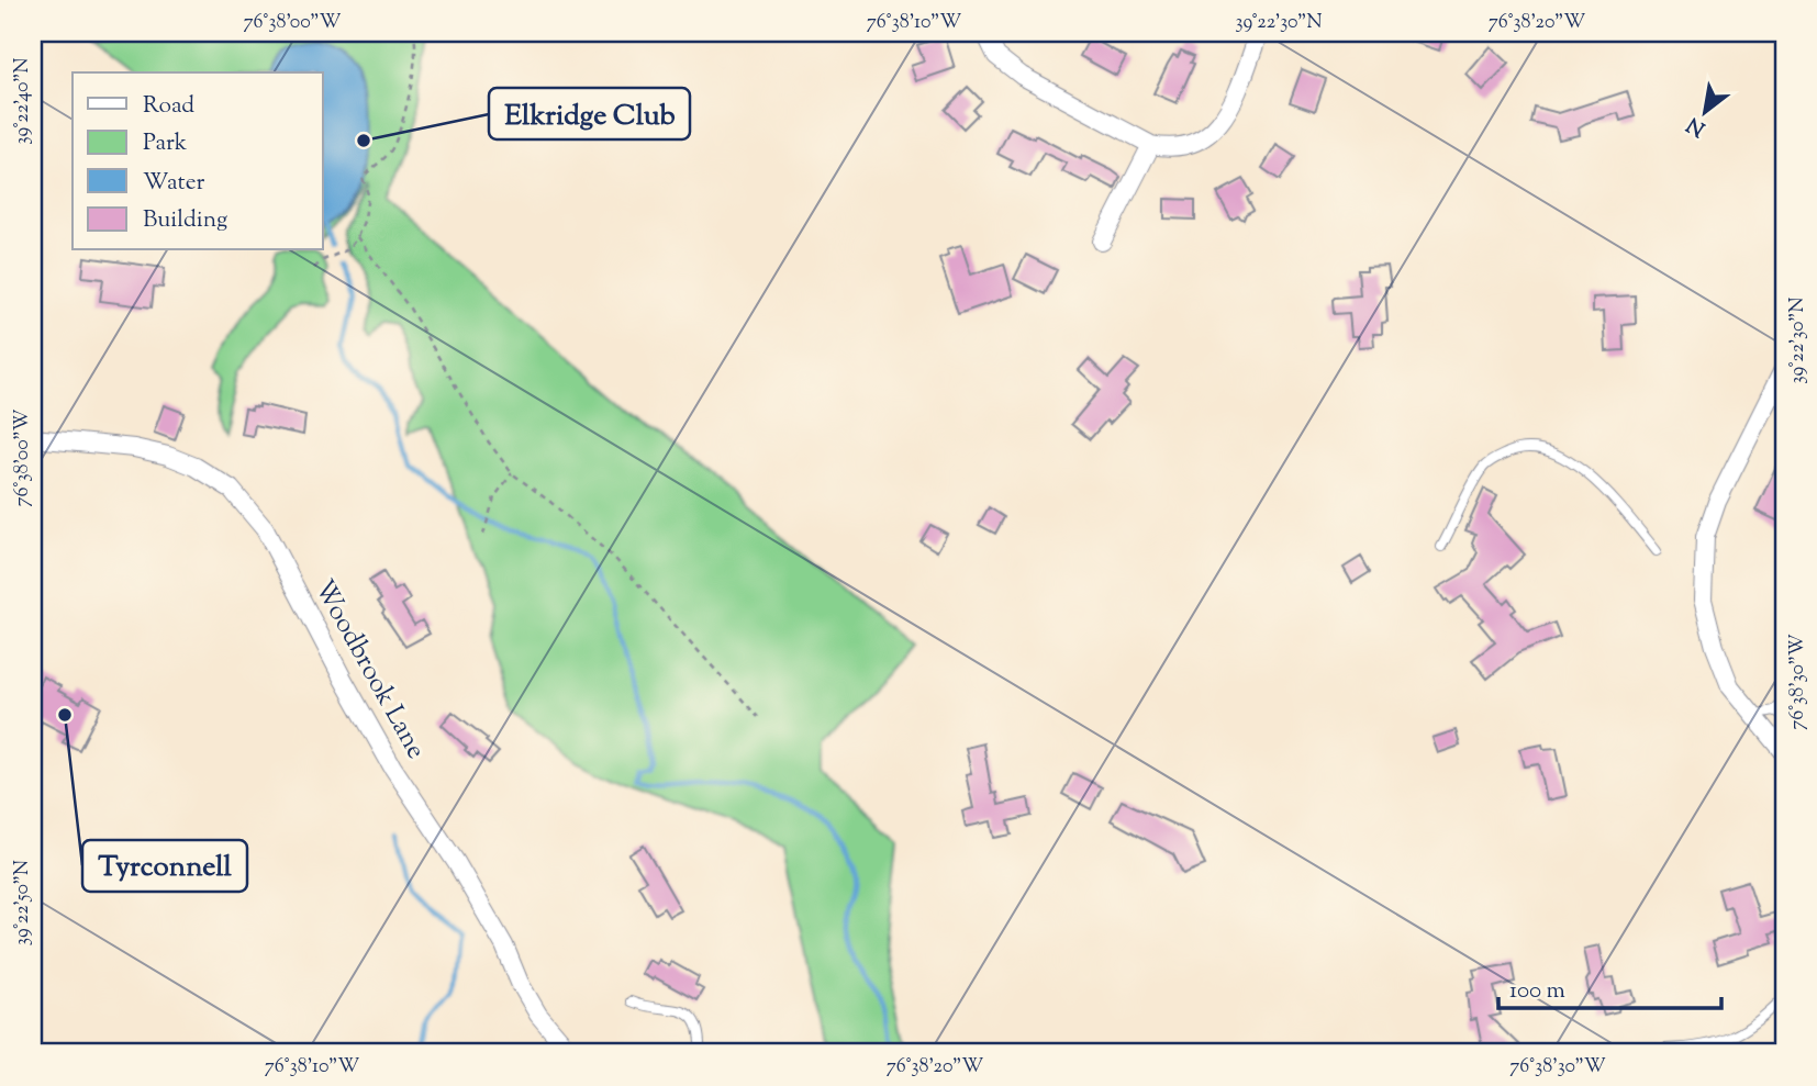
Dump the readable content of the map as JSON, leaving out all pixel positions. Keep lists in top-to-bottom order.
{
  "streets": {
    "street": ["Woodbrook Lane"]
  },
  "places": ["Elkridge Club", "Tyrconnell"],
  "legend": [
    "Road",
    "Park",
    "Water",
    "Building"
  ],
  "scale_bar": "100 m",
  "north": "bottom left",
  "coordinates": [
    "76°38'00\"W",
    "76°38'10\"W",
    "39°22'30\"N",
    "76°38'20\"W",
    "39°22'40\"N",
    "76°38'30\"W",
    "39°22'50\"N"
  ]
}
